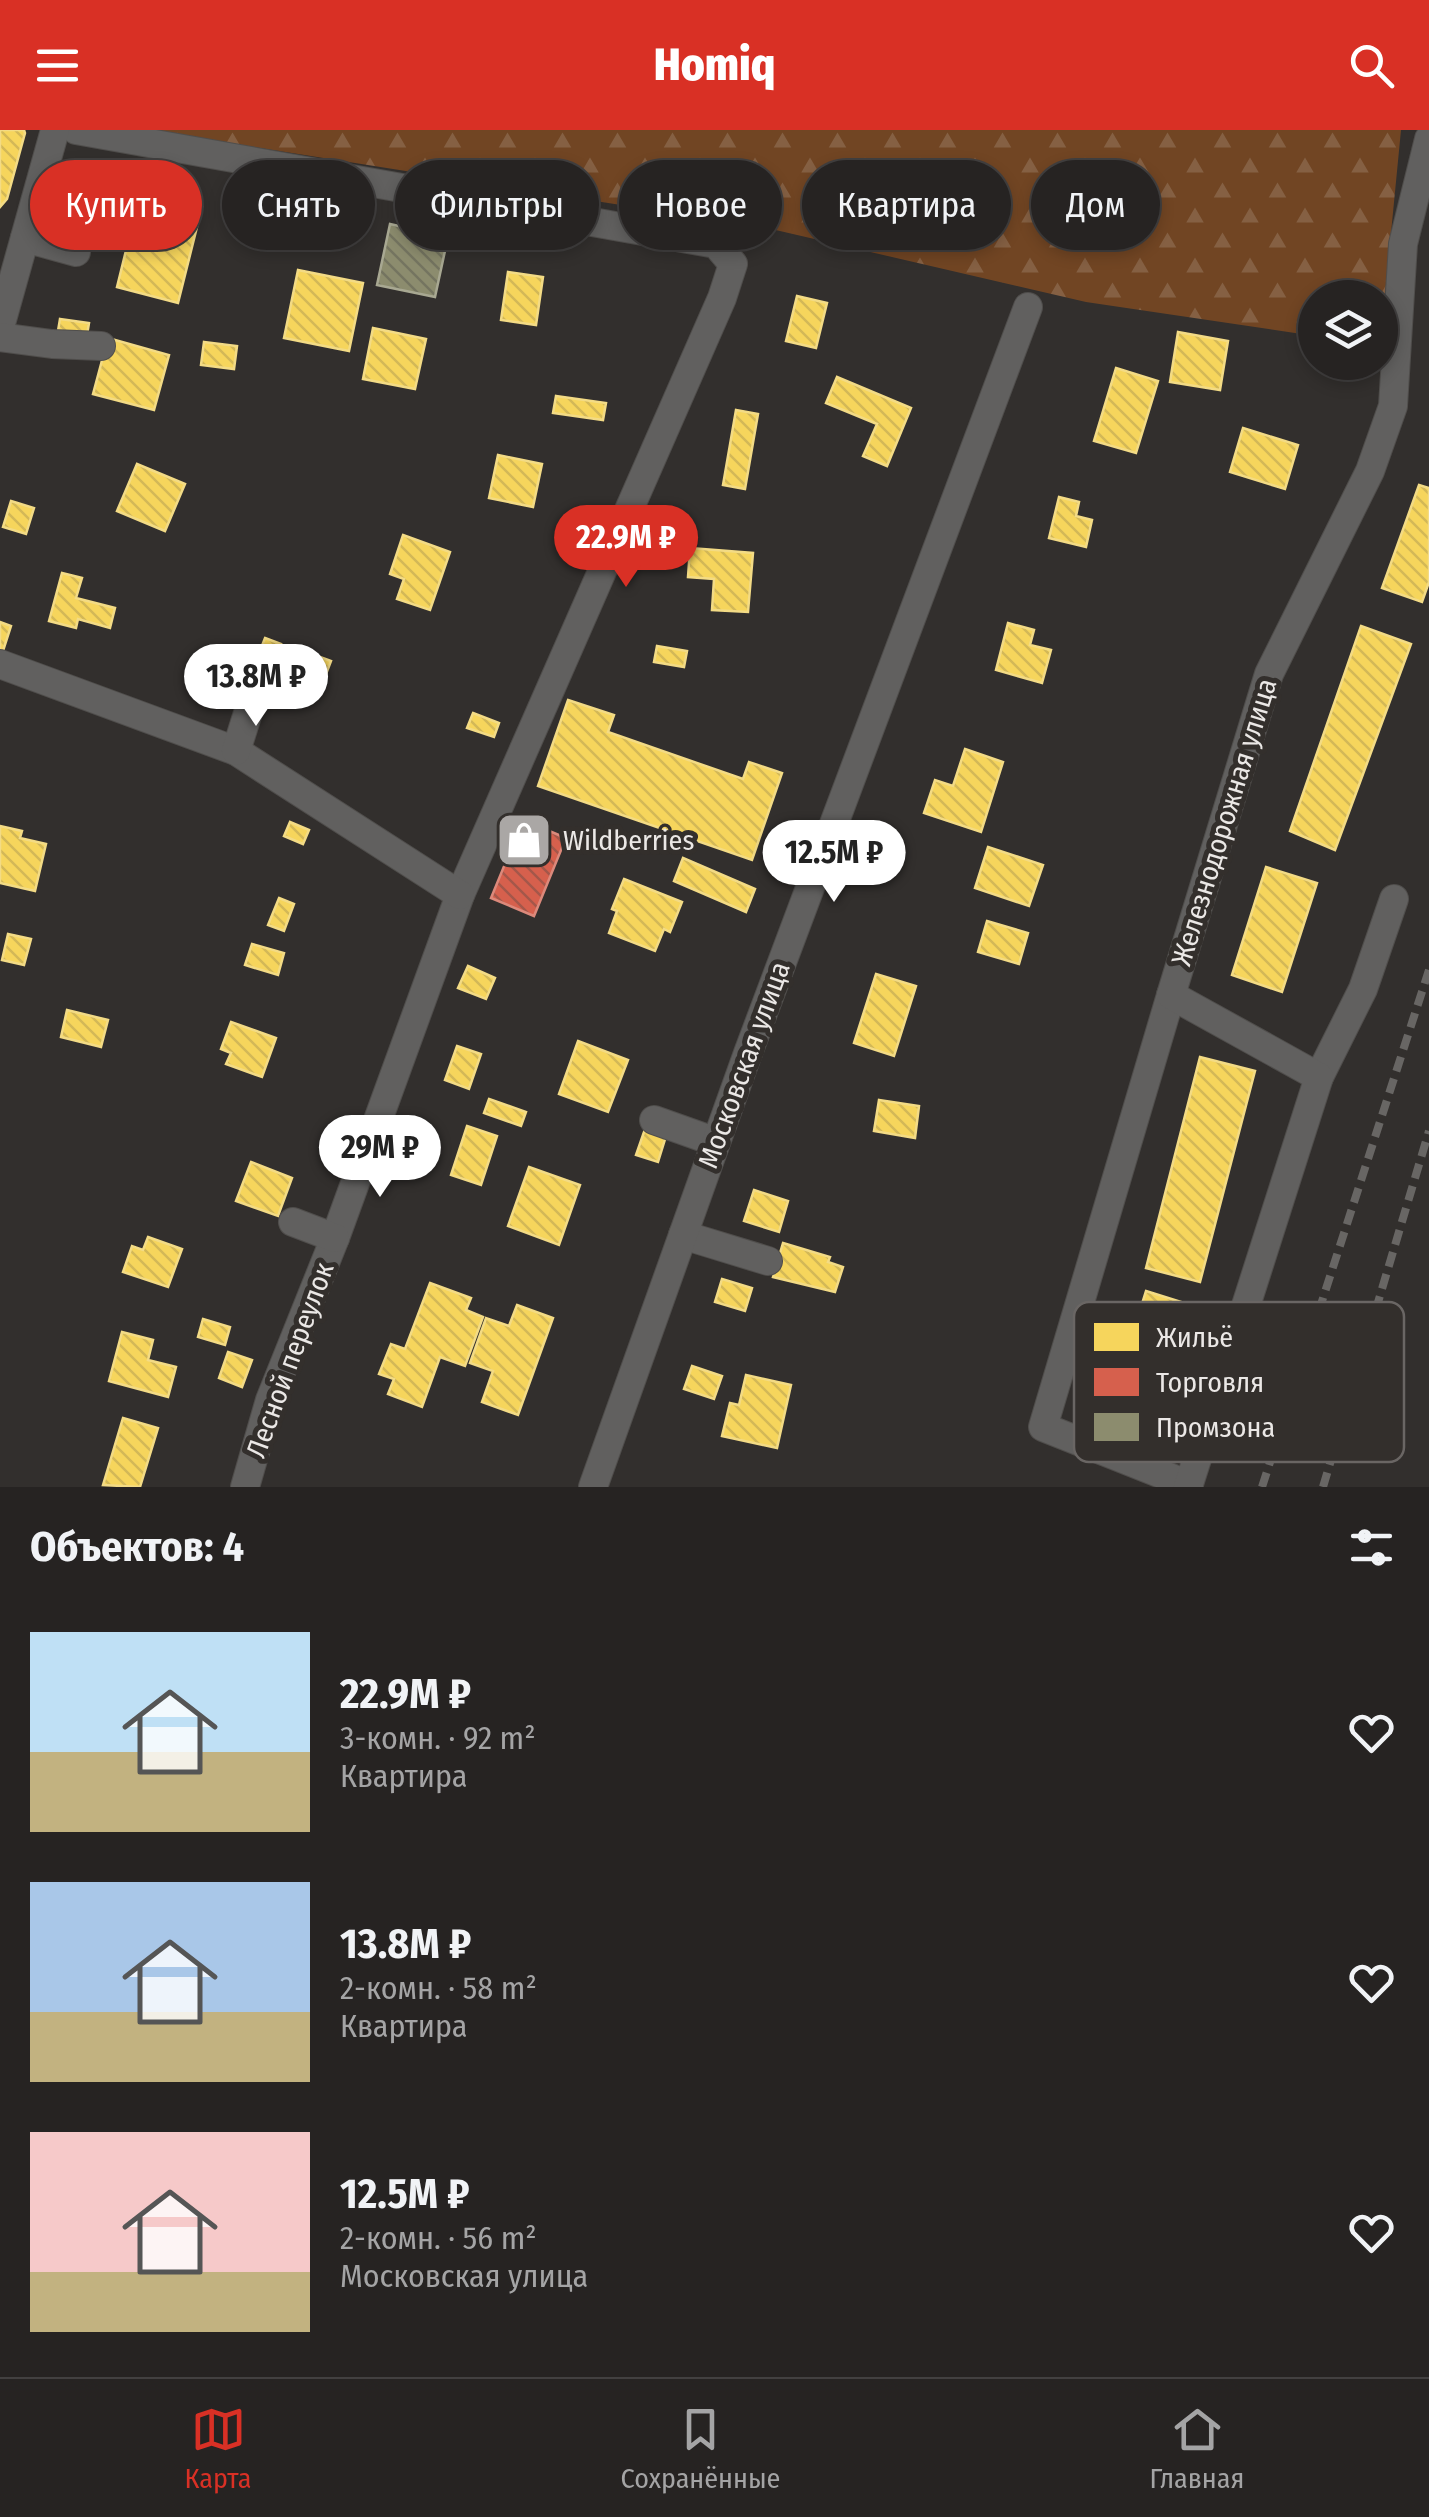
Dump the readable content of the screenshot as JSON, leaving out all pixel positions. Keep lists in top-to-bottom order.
{
  "streets": {
    "street": ["Железнодорожная улица", "Московская улица", "Лесной переулок"]
  },
  "places": {
    "shop": ["Wildberries"]
  },
  "legend": ["Жильё", "Торговля", "Промзона"],
  "page": {
    "header": "Homiq",
    "chip": [
      "Купить",
      "Снять",
      "Фильтры",
      "Новое",
      "Квартира",
      "Дом"
    ],
    "price": [
      "22.9M ₽",
      "13.8M ₽",
      "12.5M ₽",
      "29M ₽"
    ],
    "heading": "Объектов: 4",
    "list": [
      {
        "name": "22.9M ₽",
        "note": "3-комн. · 92 m² · Квартира"
      },
      {
        "name": "13.8M ₽",
        "note": "2-комн. · 58 m² · Квартира"
      },
      {
        "name": "12.5M ₽",
        "note": "2-комн. · 56 m² · Московская улица"
      }
    ],
    "tabs": ["Карта", "Сохранённые", "Главная"]
  }
}
